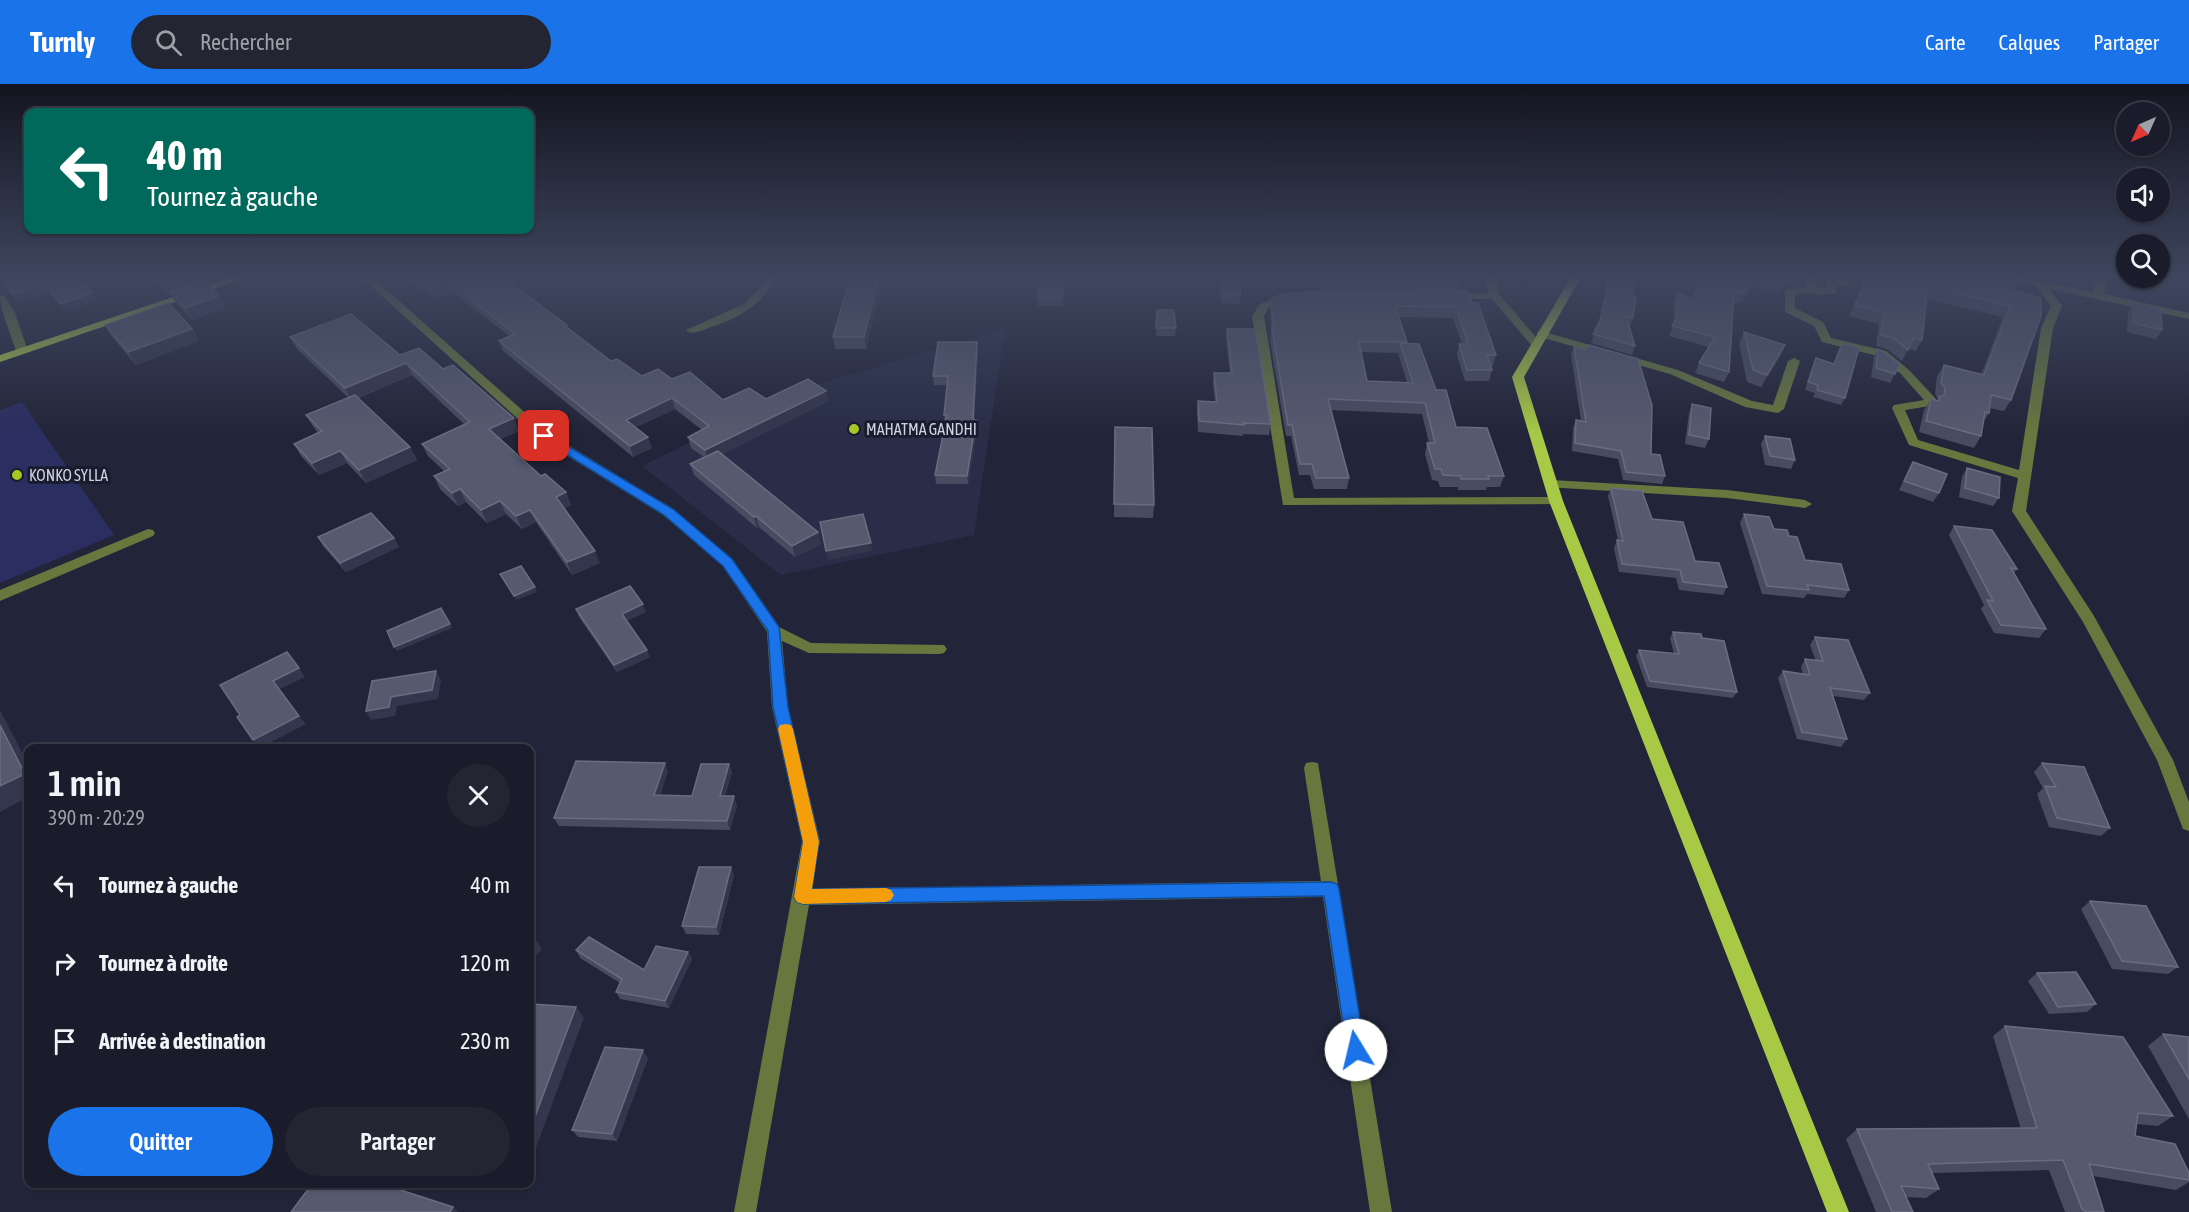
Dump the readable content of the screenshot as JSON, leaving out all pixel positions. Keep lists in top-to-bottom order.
{
  "places": ["MAHATMA GANDHI", "KONKO SYLLA"],
  "north": "bottom left",
  "page": {
    "header": "Turnly",
    "search": "Rechercher",
    "nav": ["Carte", "Calques", "Partager"],
    "turn": ["40 m", "Tournez à gauche"],
    "heading": ["1 min", "390 m · 20:29"],
    "list": [
      {
        "name": "Tournez à gauche",
        "value": "40 m"
      },
      {
        "name": "Tournez à droite",
        "value": "120 m"
      },
      {
        "name": "Arrivée à destination",
        "value": "230 m"
      }
    ],
    "buttons": ["Quitter", "Partager"]
  }
}
